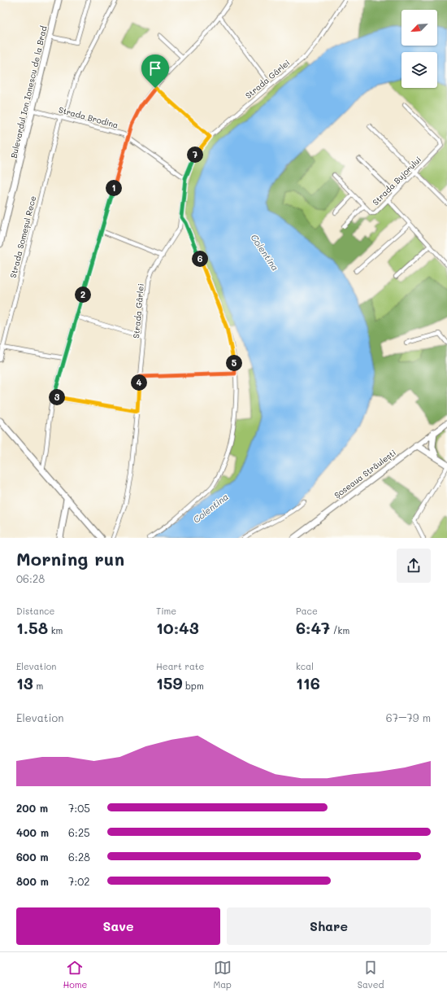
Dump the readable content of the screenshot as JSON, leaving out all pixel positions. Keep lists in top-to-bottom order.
{
  "streets": {
    "main road": ["Bulevardul Ion Ionescu de la Brad", "Șoseaua Străulești"],
    "street": [
      "Strada Gârlei",
      "Strada Brodina",
      "Strada Bujorului",
      "Strada Someșul Rece"
    ]
  },
  "crossings": [
    ["Strada Gârlei", "Strada Brodina"],
    ["Bulevardul Ion Ionescu de la Brad", "Strada Brodina"],
    ["Strada Brodina", "Strada Someșul Rece"]
  ],
  "water": ["Colentina"],
  "north": "bottom left",
  "page": {
    "pins": [
      "7",
      "1",
      "6",
      "2",
      "5",
      "4",
      "3"
    ],
    "heading": ["Morning run", "06:28"],
    "stats": [
      ["Distance", "1.58 km"],
      ["Time", "10:43"],
      ["Pace", "6:47 /km"],
      ["Elevation", "13 m"],
      ["Heart rate", "159 bpm"],
      ["kcal", "116"]
    ],
    "chart": ["Elevation", "67–79 m"],
    "list": [
      {
        "name": "200 m",
        "note": "7:05"
      },
      {
        "name": "400 m",
        "note": "6:25"
      },
      {
        "name": "600 m",
        "note": "6:28"
      },
      {
        "name": "800 m",
        "note": "7:02"
      }
    ],
    "buttons": ["Save", "Share"],
    "tabs": ["Home", "Map", "Saved"]
  }
}
